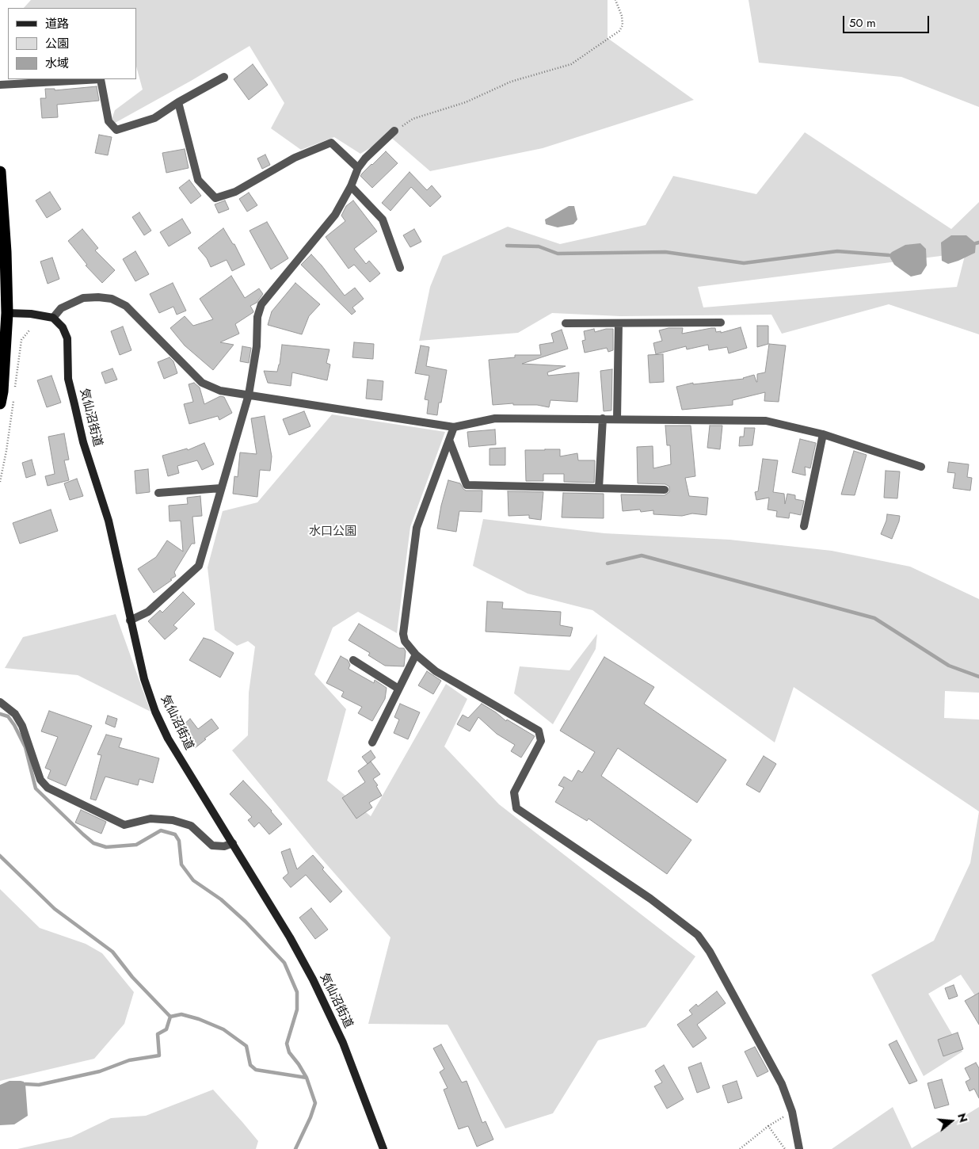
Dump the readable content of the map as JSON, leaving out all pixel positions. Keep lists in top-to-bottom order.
{
  "streets": {
    "street": ["気仙沼街道"]
  },
  "parks": ["水口公園"],
  "legend": ["道路", "公園", "水域"],
  "scale_bar": "50 m",
  "north": "right"
}
